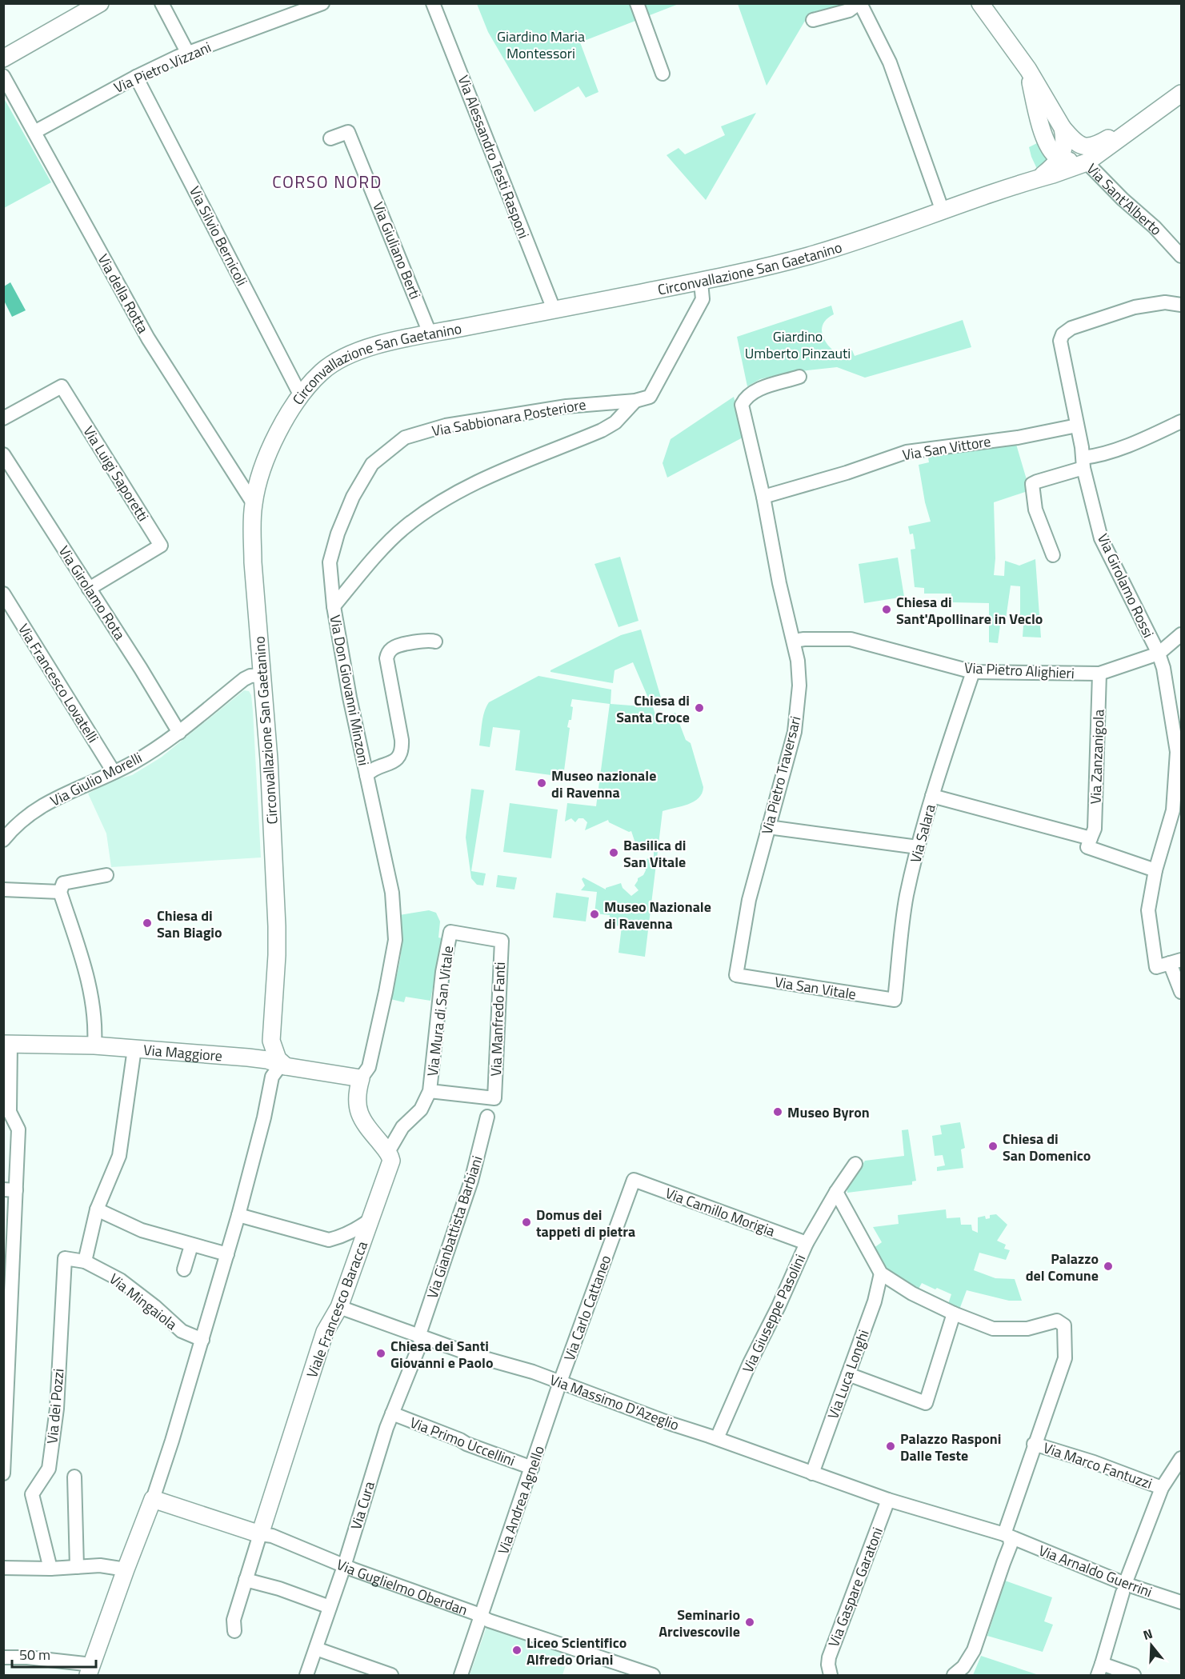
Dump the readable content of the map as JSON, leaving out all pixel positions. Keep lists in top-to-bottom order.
{
  "streets": {
    "street": [
      "Via Pietro Vizzani",
      "Via Alessandro Testi Rasponi",
      "Via Sant'Alberto",
      "Via Silvio Bernicoli",
      "Via Giuliano Berti",
      "Circonvallazione San Gaetanino",
      "Via della Rotta",
      "Via Sabbionara Posteriore",
      "Via San Vittore",
      "Via Luigi Saporetti",
      "Via Girolamo Rossi",
      "Via Girolamo Rota",
      "Via Pietro Alighieri",
      "Via Francesco Lovatelli",
      "Via Don Giovanni Minzoni",
      "Via Zanzanigola",
      "Via Pietro Traversari",
      "Via Giulio Morelli",
      "Via Salara",
      "Via San Vitale",
      "Via Mura di San Vitale",
      "Via Manfredo Fanti",
      "Via Maggiore",
      "Via Camillo Morigia",
      "Via Gianbattista Barbiani",
      "Via Mingaiola",
      "Via Carlo Cattaneo",
      "Viale Francesco Baracca",
      "Via Giuseppe Pasolini",
      "Via Luca Longhi",
      "Via Massimo D'Azeglio",
      "Via dei Pozzi",
      "Via Primo Uccellini",
      "Via Marco Fantuzzi",
      "Via Andrea Agnello",
      "Via Cura",
      "Via Arnaldo Guerrini",
      "Via Guglielmo Oberdan",
      "Via Gaspare Garatoni"
    ]
  },
  "crossings": [
    ["Via Pietro Vizzani", "Via Silvio Bernicoli"],
    ["Via Pietro Vizzani", "Via della Rotta"],
    ["Via Alessandro Testi Rasponi", "Circonvallazione San Gaetanino"],
    ["Via Sant'Alberto", "Circonvallazione San Gaetanino"],
    ["Via Silvio Bernicoli", "Circonvallazione San Gaetanino"],
    ["Via Giuliano Berti", "Circonvallazione San Gaetanino"],
    ["Circonvallazione San Gaetanino", "Via della Rotta"],
    ["Circonvallazione San Gaetanino", "Via Don Giovanni Minzoni"],
    ["Circonvallazione San Gaetanino", "Via Giulio Morelli"],
    ["Circonvallazione San Gaetanino", "Via Maggiore"],
    ["Via Sabbionara Posteriore", "Via Don Giovanni Minzoni"],
    ["Via San Vittore", "Via Girolamo Rossi"],
    ["Via San Vittore", "Via Pietro Traversari"],
    ["Via Luigi Saporetti", "Via Girolamo Rota"],
    ["Via Girolamo Rossi", "Via Pietro Alighieri"],
    ["Via Girolamo Rota", "Via Giulio Morelli"],
    ["Via Pietro Alighieri", "Via Zanzanigola"],
    ["Via Pietro Alighieri", "Via Pietro Traversari"],
    ["Via Pietro Alighieri", "Via Salara"],
    ["Via Francesco Lovatelli", "Via Giulio Morelli"],
    ["Via Don Giovanni Minzoni", "Via Maggiore"],
    ["Via Pietro Traversari", "Via San Vitale"],
    ["Via Salara", "Via San Vitale"],
    ["Via Mura di San Vitale", "Via Manfredo Fanti"],
    ["Via Camillo Morigia", "Via Carlo Cattaneo"],
    ["Via Camillo Morigia", "Via Giuseppe Pasolini"],
    ["Via Gianbattista Barbiani", "Via Massimo D'Azeglio"],
    ["Via Gianbattista Barbiani", "Via Cura"],
    ["Via Mingaiola", "Via dei Pozzi"],
    ["Via Carlo Cattaneo", "Via Massimo D'Azeglio"],
    ["Via Carlo Cattaneo", "Via Andrea Agnello"],
    ["Viale Francesco Baracca", "Via Massimo D'Azeglio"],
    ["Viale Francesco Baracca", "Via Guglielmo Oberdan"],
    ["Via Giuseppe Pasolini", "Via Massimo D'Azeglio"],
    ["Via Luca Longhi", "Via Massimo D'Azeglio"],
    ["Via Massimo D'Azeglio", "Via Andrea Agnello"],
    ["Via Massimo D'Azeglio", "Via Cura"],
    ["Via Massimo D'Azeglio", "Via Arnaldo Guerrini"],
    ["Via Massimo D'Azeglio", "Via Gaspare Garatoni"],
    ["Via Primo Uccellini", "Via Andrea Agnello"],
    ["Via Primo Uccellini", "Via Cura"],
    ["Via Andrea Agnello", "Via Guglielmo Oberdan"],
    ["Via Cura", "Via Guglielmo Oberdan"],
    ["Via Arnaldo Guerrini", "Via Gaspare Garatoni"]
  ],
  "districts": ["CORSO NORD"],
  "parks": ["Giardino Maria Montessori", "Giardino Umberto Pinzauti"],
  "places": [
    "Chiesa di Sant'Apollinare in Veclo",
    "Chiesa di Santa Croce",
    "Museo nazionale di Ravenna",
    "Basilica di San Vitale",
    "Museo Nazionale di Ravenna",
    "Chiesa di San Biagio",
    "Museo Byron",
    "Chiesa di San Domenico",
    "Domus dei tappeti di pietra",
    "Palazzo del Comune",
    "Chiesa dei Santi Giovanni e Paolo",
    "Palazzo Rasponi Dalle Teste",
    "Seminario Arcivescovile",
    "Liceo Scientifico Alfredo Oriani"
  ],
  "scale_bar": "50 m",
  "north": "top"
}
